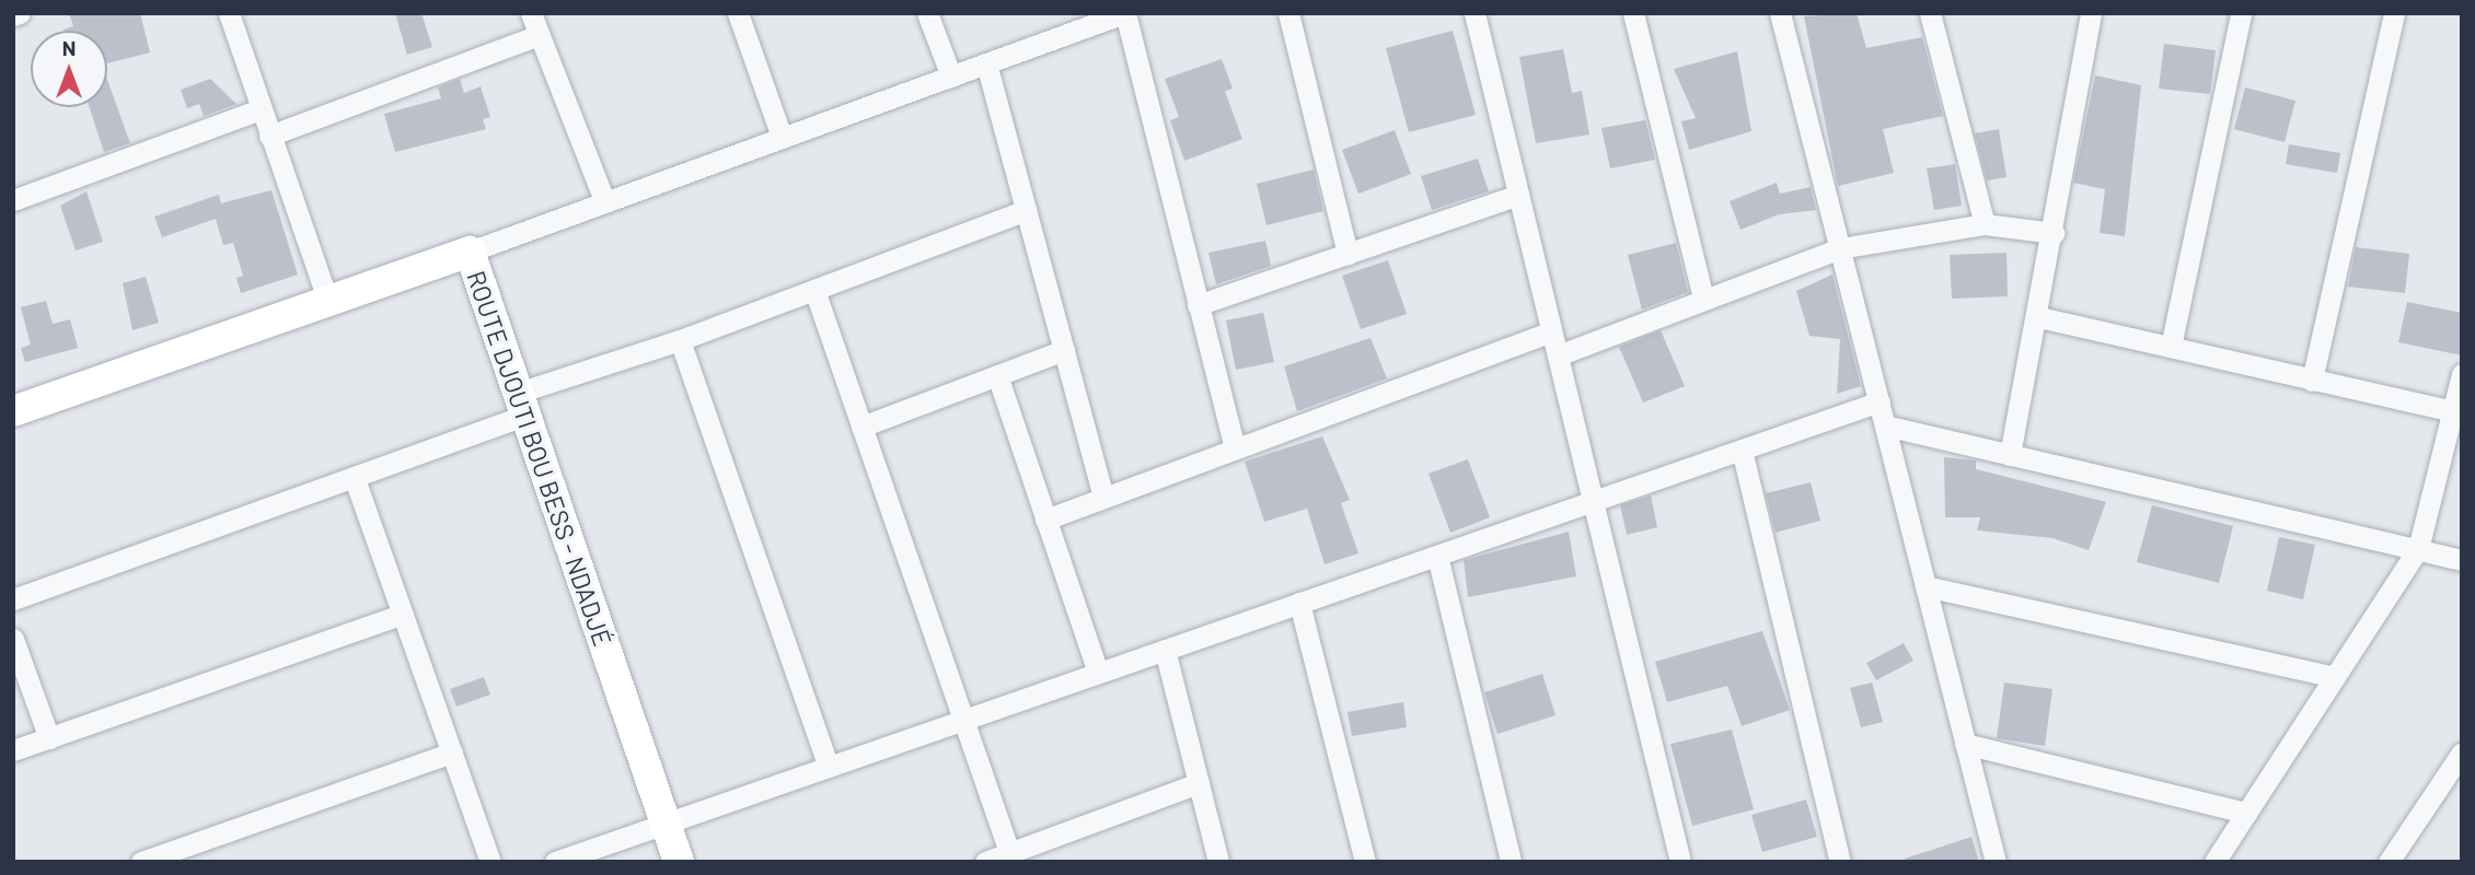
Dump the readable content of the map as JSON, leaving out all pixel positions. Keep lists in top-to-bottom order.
{
  "streets": {
    "main road": ["ROUTE DJOUTI BOU BESS - NDADJÉ"]
  },
  "north": "top"
}
